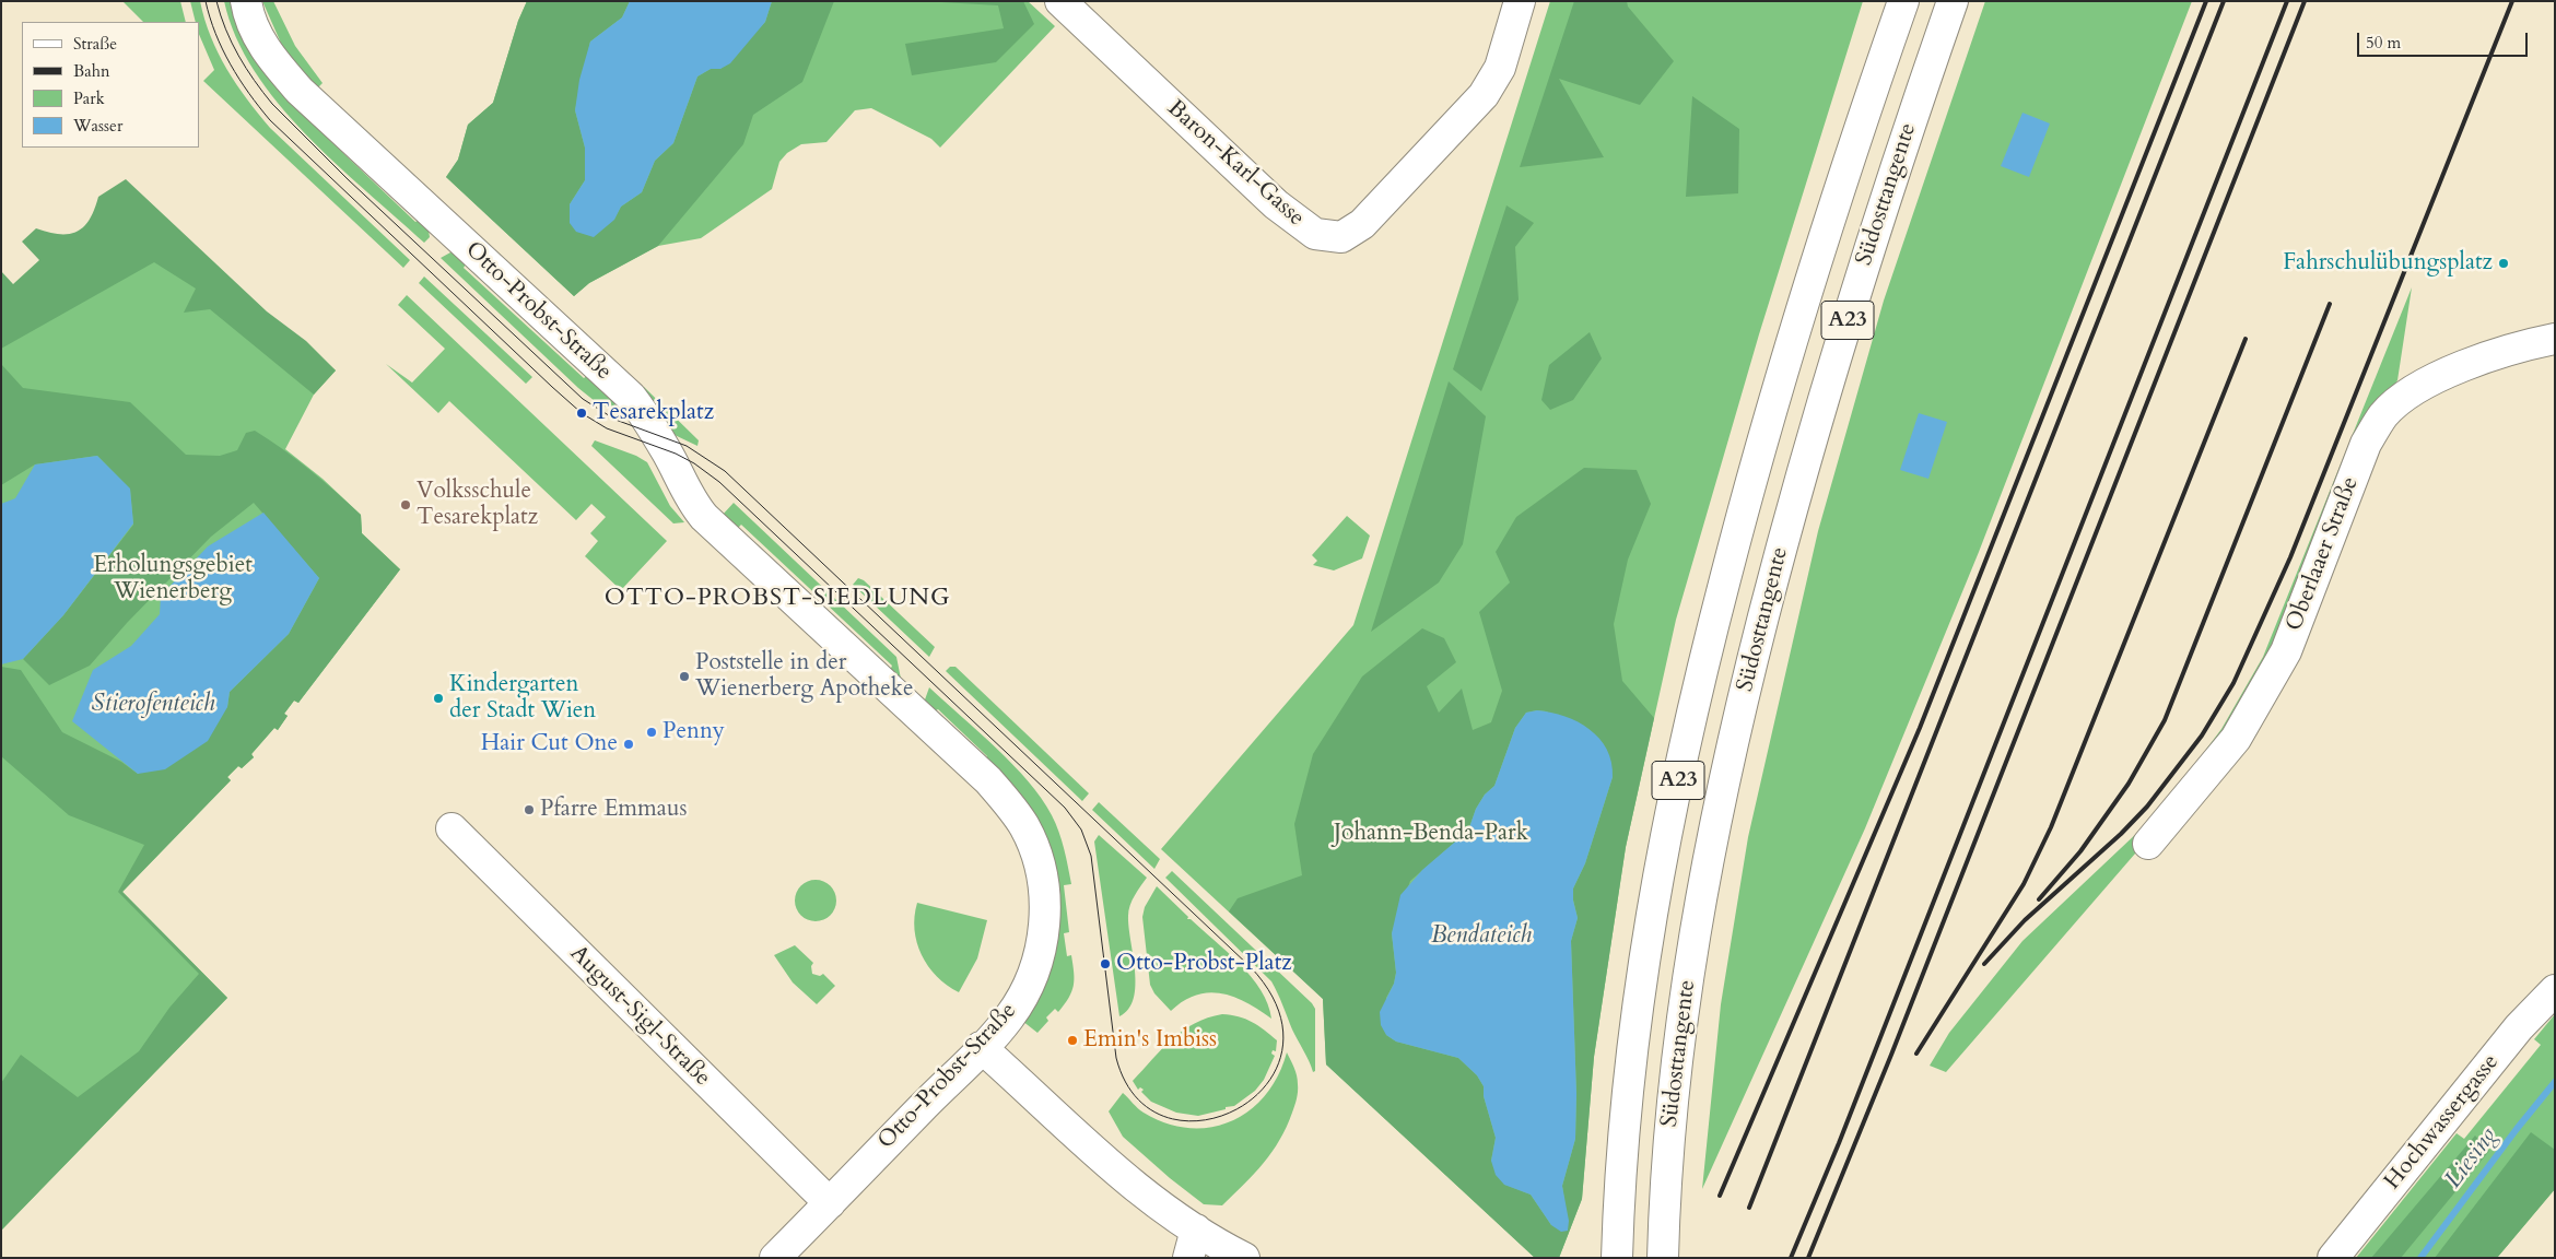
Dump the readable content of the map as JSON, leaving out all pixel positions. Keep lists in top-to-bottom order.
{
  "streets": {
    "main road": [
      "Baron-Karl-Gasse",
      "Südosttangente",
      "Otto-Probst-Straße",
      "A23",
      "Oberlaaer Straße",
      "August-Sigl-Straße",
      "Hochwassergasse"
    ]
  },
  "crossings": [
    ["Otto-Probst-Straße", "August-Sigl-Straße"]
  ],
  "districts": ["OTTO-PROBST-SIEDLUNG"],
  "water": ["Stierofenteich", "Bendateich", "Liesing"],
  "parks": ["Erholungsgebiet Wienerberg", "Johann-Benda-Park"],
  "places": [
    "Fahrschulübungsplatz",
    "Tesarekplatz",
    "Volksschule Tesarekplatz",
    "Poststelle in der Wienerberg Apotheke",
    "Kindergarten der Stadt Wien",
    "Penny",
    "Hair Cut One",
    "Pfarre Emmaus",
    "Otto-Probst-Platz",
    "Emin's Imbiss"
  ],
  "legend": [
    "Straße",
    "Bahn",
    "Park",
    "Wasser"
  ],
  "scale_bar": "50 m"
}
